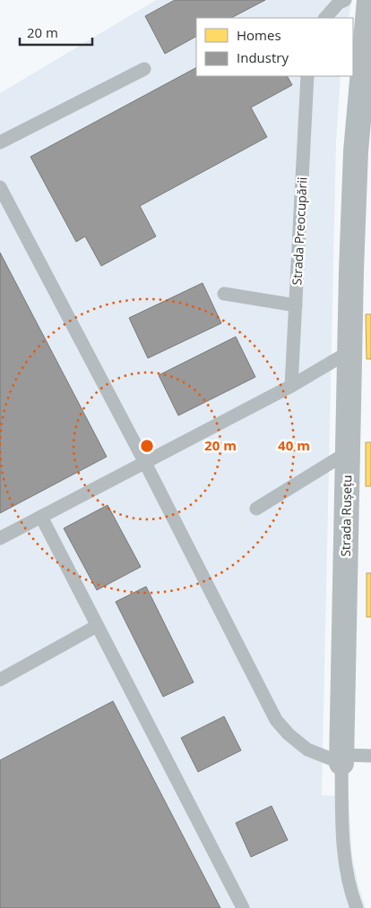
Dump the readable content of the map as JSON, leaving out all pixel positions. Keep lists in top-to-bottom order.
{
  "streets": {
    "street": ["Strada Rușețu"],
    "lane": ["Strada Preocupării"]
  },
  "legend": ["Homes", "Industry"],
  "scale_bar": "20 m",
  "rings": ["20 m", "40 m"]
}
